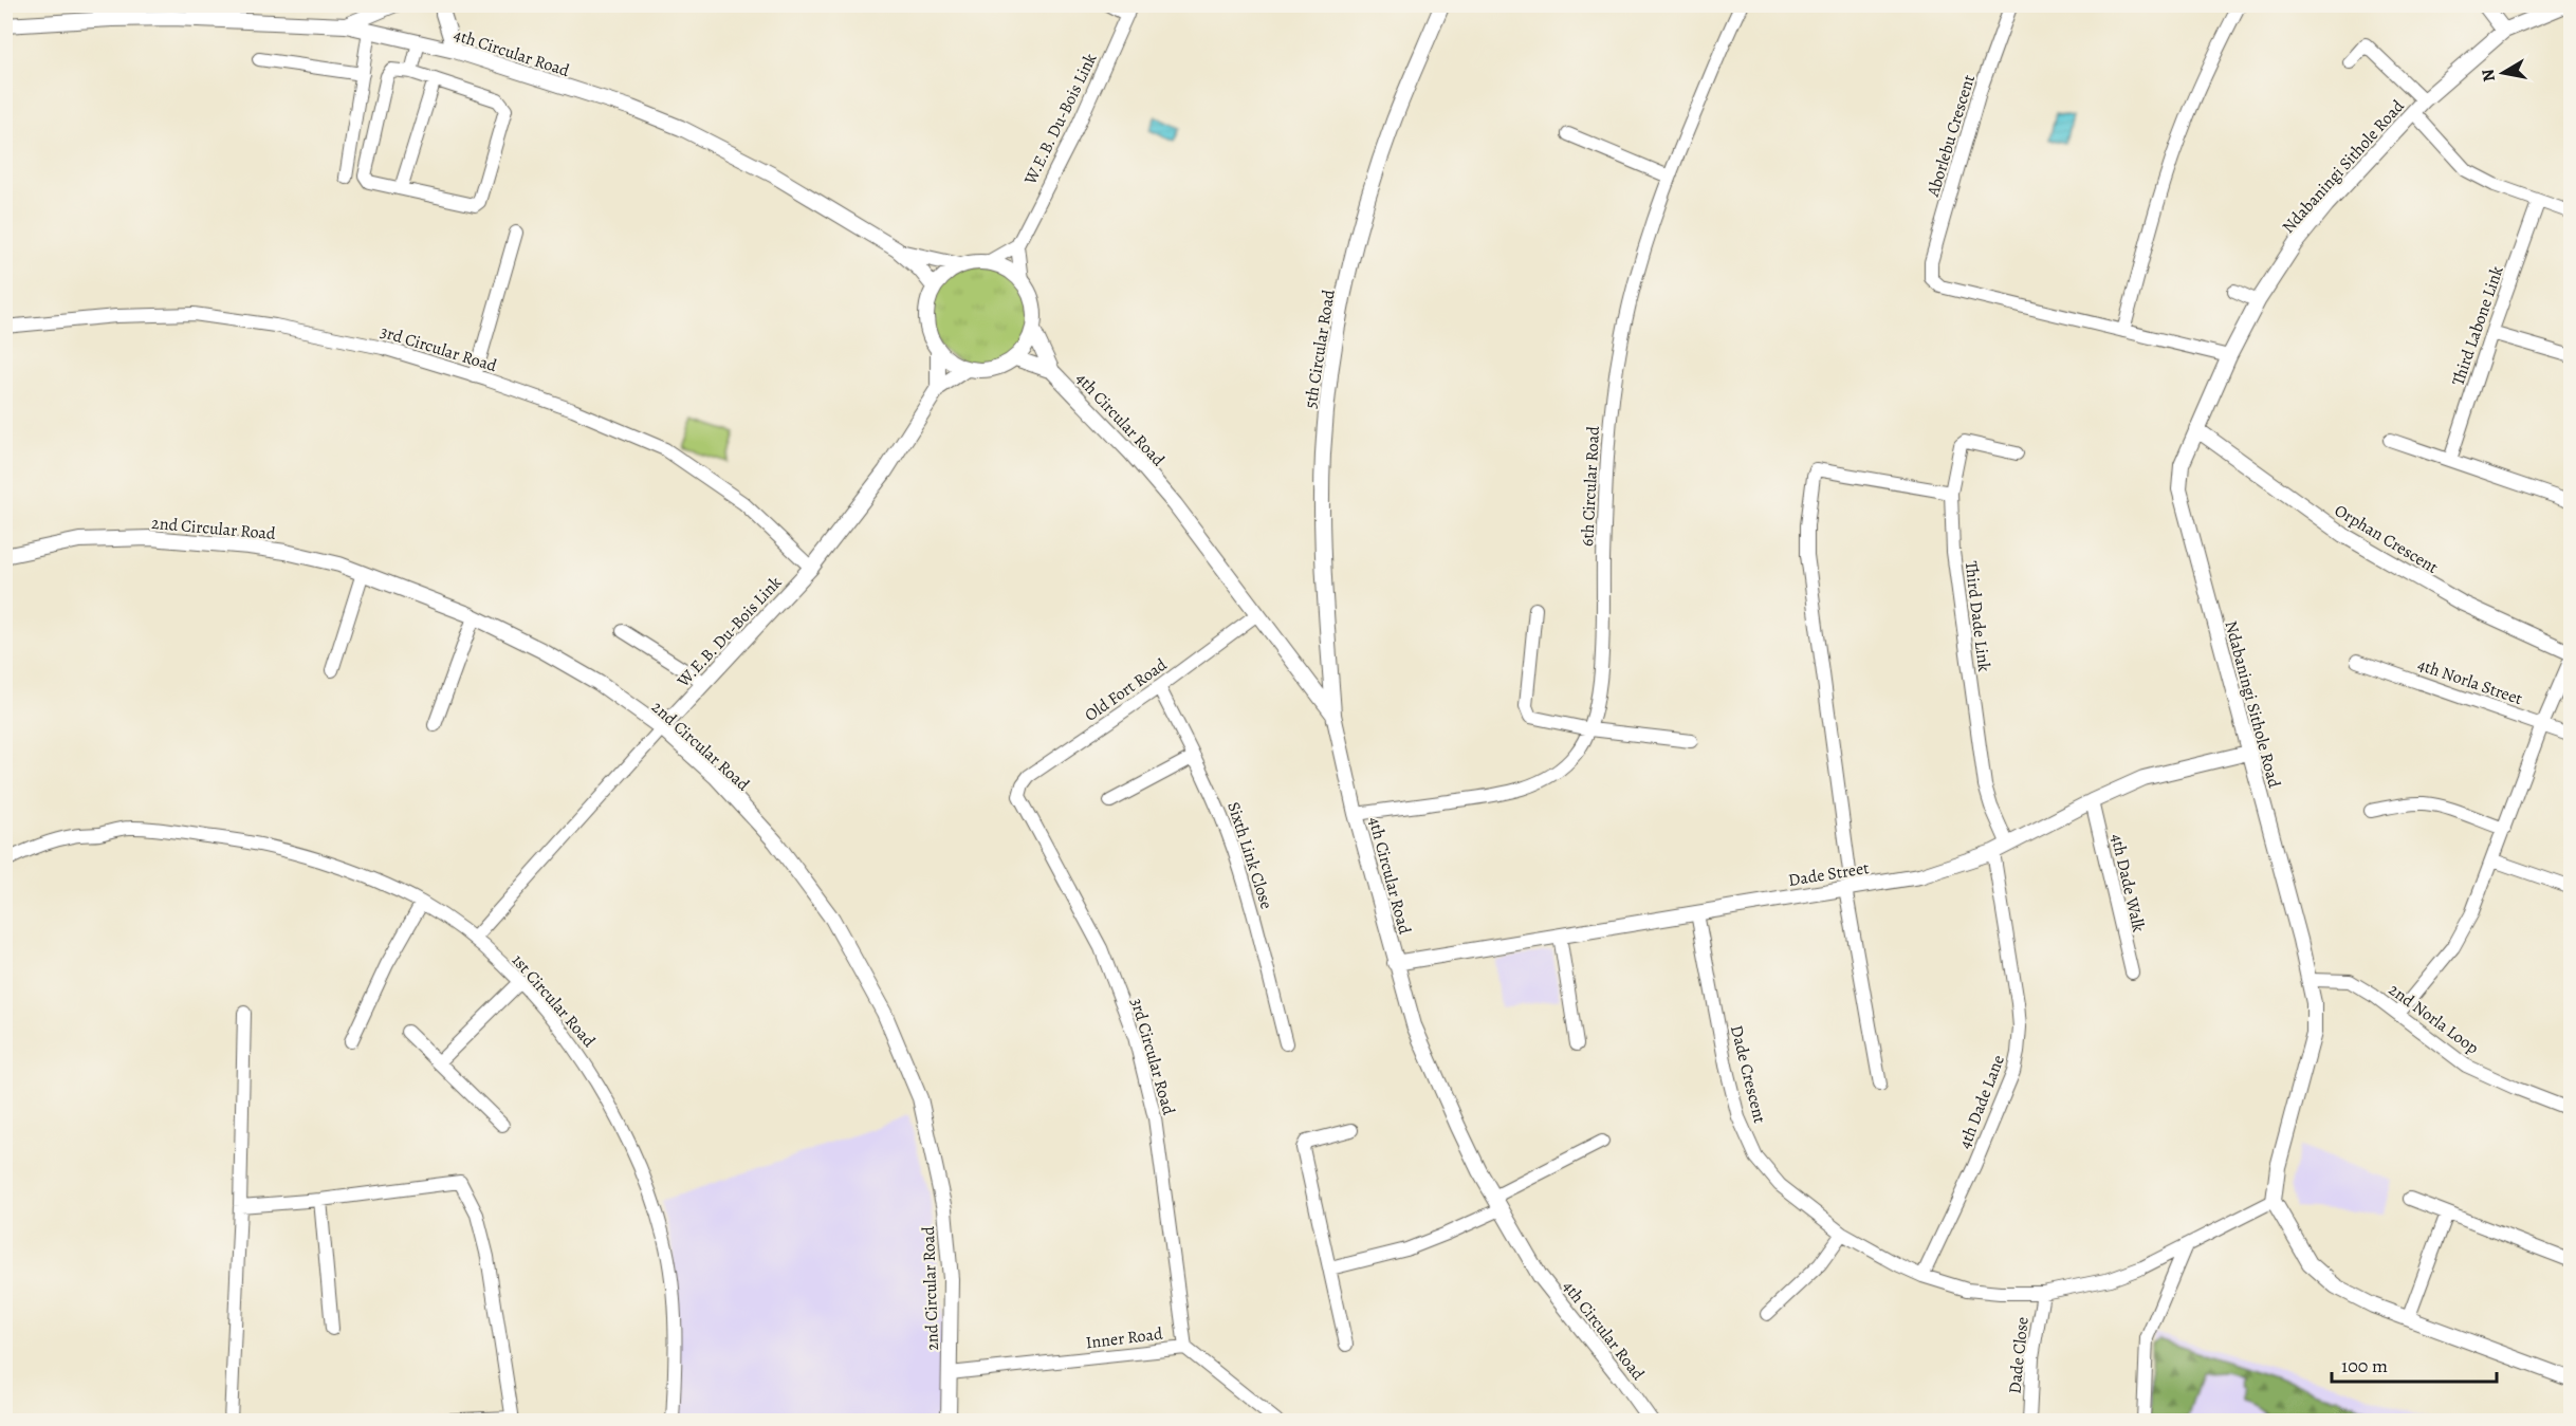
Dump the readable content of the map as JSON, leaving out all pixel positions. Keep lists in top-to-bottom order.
{
  "streets": {
    "street": [
      "4th Circular Road",
      "W.E.B. Du-Bois Link",
      "Aborlebu Crescent",
      "Ndabaningi Sithole Road",
      "Third Labone Link",
      "3rd Circular Road",
      "5th Circular Road",
      "6th Circular Road",
      "2nd Circular Road",
      "Orphan Crescent",
      "Third Dade Link",
      "4th Norla Street",
      "Old Fort Road",
      "Sixth Link Close",
      "Dade Street",
      "4th Dade Walk",
      "1st Circular Road",
      "2nd Norla Loop",
      "Dade Crescent",
      "4th Dade Lane",
      "Inner Road",
      "Dade Close"
    ]
  },
  "crossings": [
    ["4th Circular Road", "W.E.B. Du-Bois Link"],
    ["4th Circular Road", "5th Circular Road"],
    ["4th Circular Road", "6th Circular Road"],
    ["4th Circular Road", "Old Fort Road"],
    ["4th Circular Road", "Dade Street"],
    ["W.E.B. Du-Bois Link", "3rd Circular Road"],
    ["W.E.B. Du-Bois Link", "2nd Circular Road"],
    ["W.E.B. Du-Bois Link", "1st Circular Road"],
    ["Ndabaningi Sithole Road", "Orphan Crescent"],
    ["Ndabaningi Sithole Road", "Dade Street"],
    ["Ndabaningi Sithole Road", "2nd Norla Loop"],
    ["Ndabaningi Sithole Road", "Dade Crescent"],
    ["3rd Circular Road", "Old Fort Road"],
    ["3rd Circular Road", "Inner Road"],
    ["2nd Circular Road", "Inner Road"],
    ["Third Dade Link", "Dade Street"],
    ["Old Fort Road", "Sixth Link Close"],
    ["Dade Street", "4th Dade Walk"],
    ["Dade Street", "Dade Crescent"],
    ["Dade Street", "4th Dade Lane"],
    ["Dade Crescent", "4th Dade Lane"],
    ["Dade Crescent", "Dade Close"]
  ],
  "scale_bar": "100 m",
  "north": "left"
}
